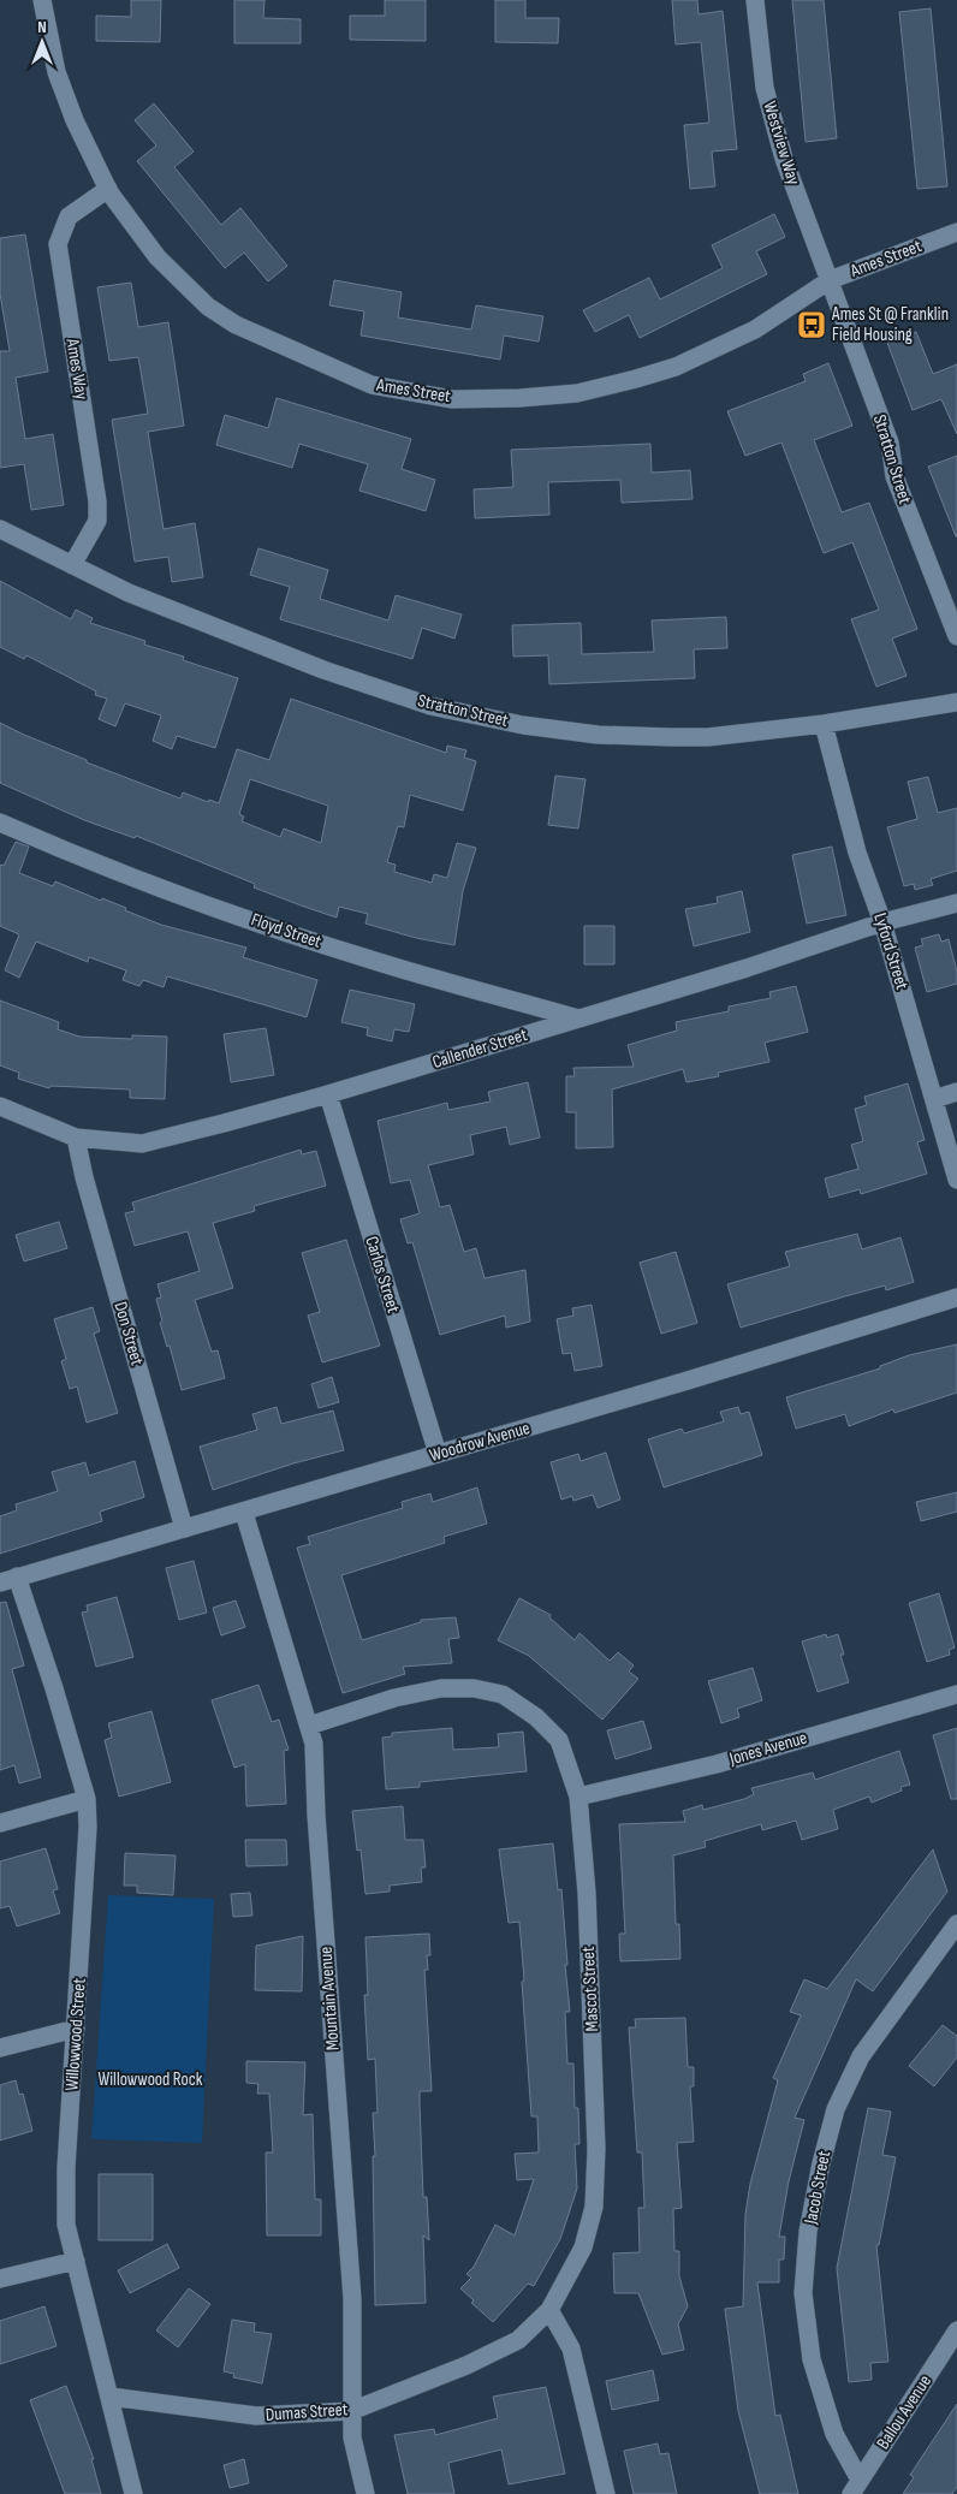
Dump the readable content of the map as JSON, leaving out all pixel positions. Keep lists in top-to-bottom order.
{
  "streets": {
    "street": [
      "Westview Way",
      "Ames Street",
      "Ames Way",
      "Stratton Street",
      "Floyd Street",
      "Lyford Street",
      "Callender Street",
      "Carlos Street",
      "Don Street",
      "Woodrow Avenue",
      "Jones Avenue",
      "Mascot Street",
      "Mountain Avenue",
      "Willowwood Street",
      "Jacob Street",
      "Dumas Street",
      "Ballou Avenue"
    ]
  },
  "crossings": [
    ["Westview Way", "Ames Street"],
    ["Westview Way", "Stratton Street"],
    ["Ames Street", "Ames Way"],
    ["Ames Street", "Stratton Street"],
    ["Ames Way", "Stratton Street"],
    ["Stratton Street", "Lyford Street"],
    ["Floyd Street", "Callender Street"],
    ["Lyford Street", "Callender Street"],
    ["Callender Street", "Carlos Street"],
    ["Callender Street", "Don Street"],
    ["Carlos Street", "Woodrow Avenue"],
    ["Don Street", "Woodrow Avenue"],
    ["Woodrow Avenue", "Mountain Avenue"],
    ["Woodrow Avenue", "Willowwood Street"],
    ["Jones Avenue", "Mascot Street"],
    ["Mascot Street", "Mountain Avenue"],
    ["Mascot Street", "Dumas Street"],
    ["Mountain Avenue", "Dumas Street"],
    ["Willowwood Street", "Dumas Street"],
    ["Jacob Street", "Ballou Avenue"]
  ],
  "parks": ["Willowwood Rock"],
  "places": {
    "bus stop": ["Ames St @ Franklin Field Housing"]
  },
  "north": "top"
}
